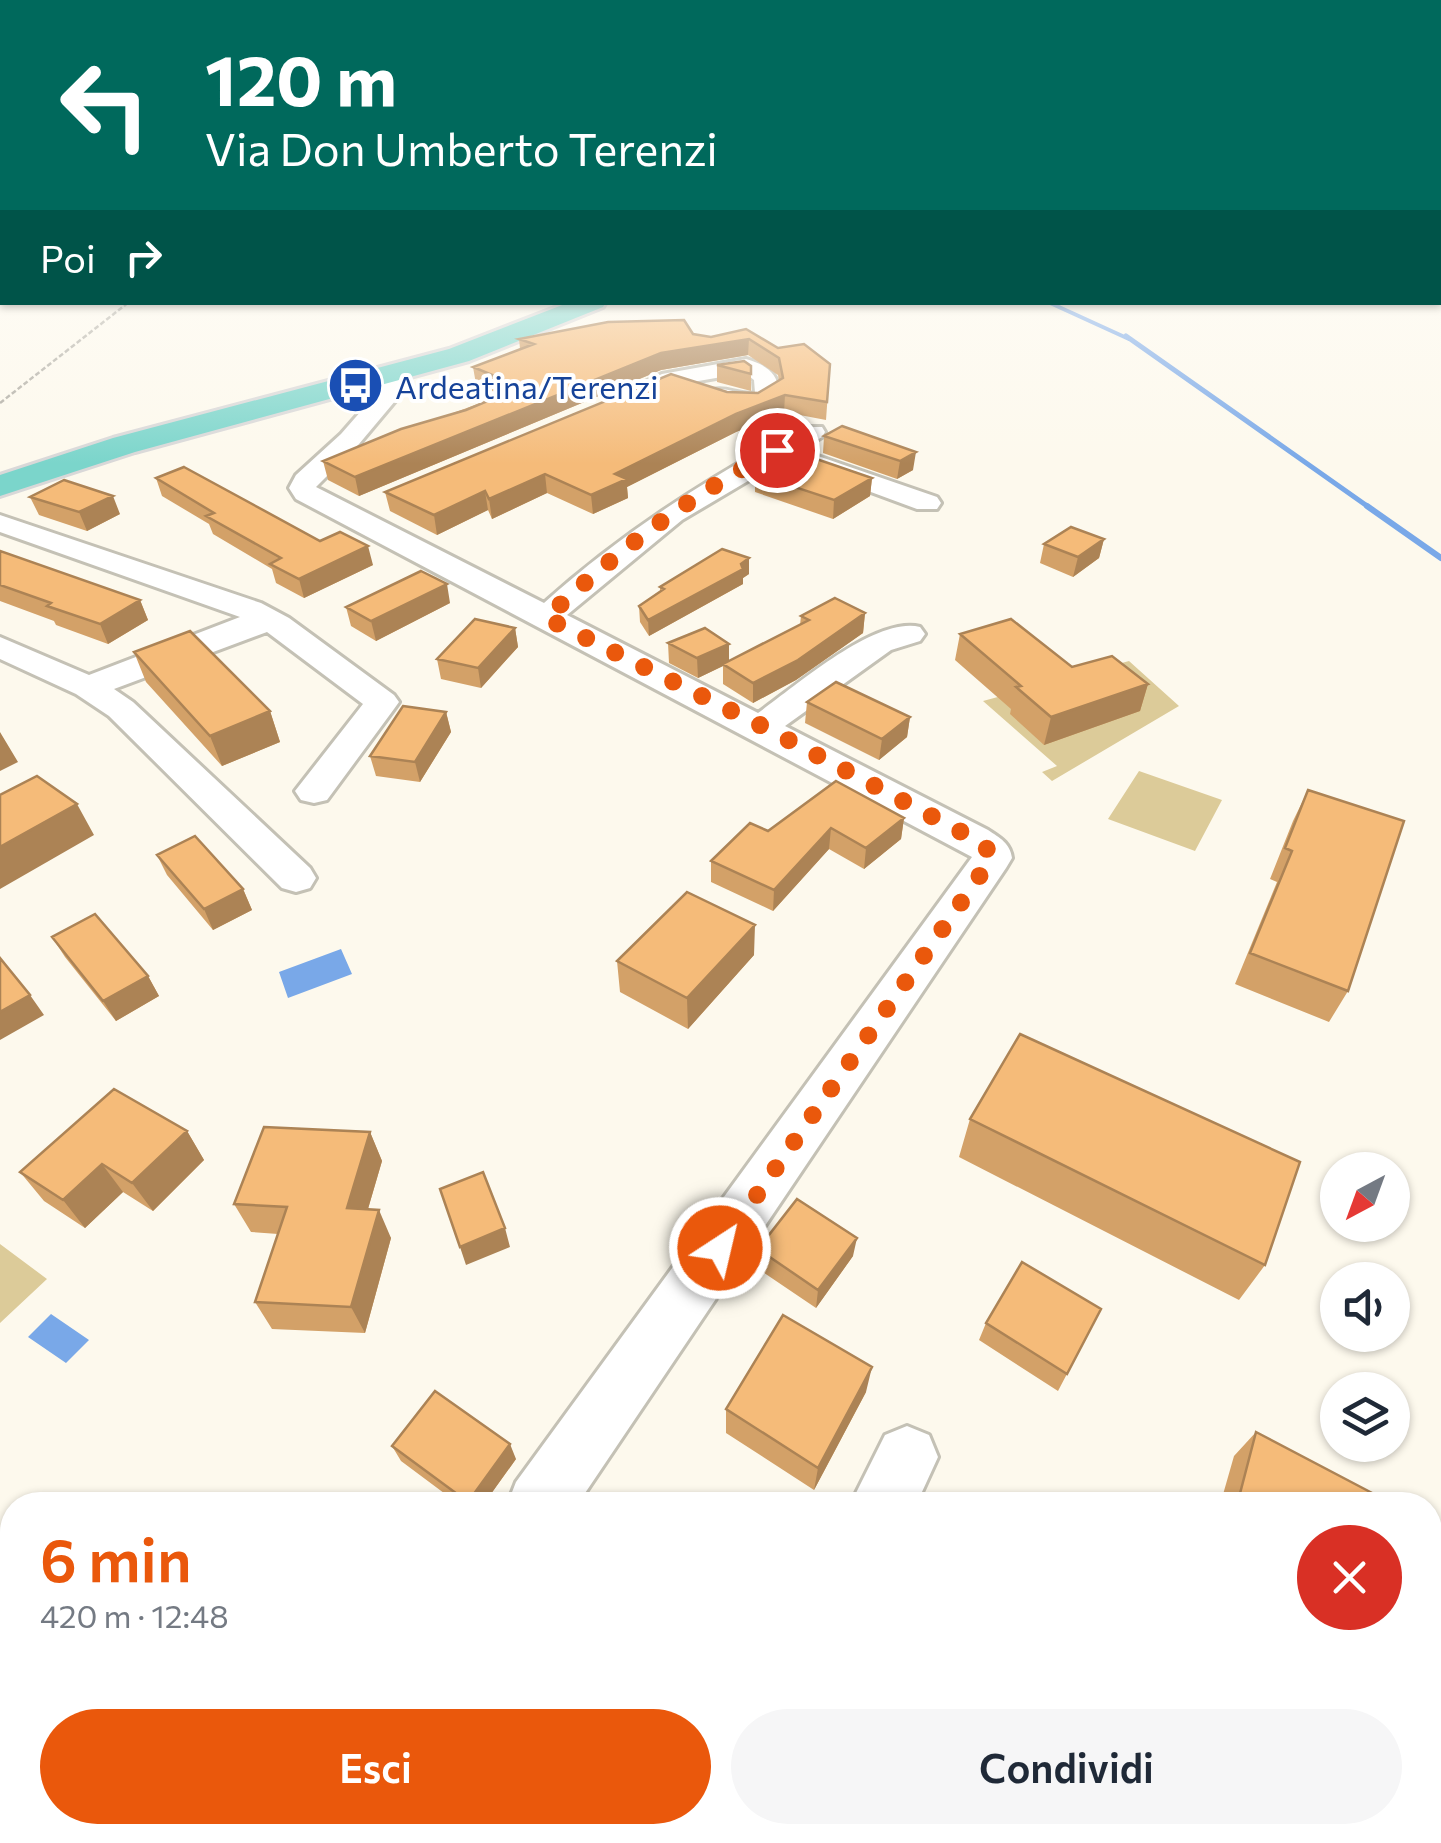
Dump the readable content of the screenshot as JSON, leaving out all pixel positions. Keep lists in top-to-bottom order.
{
  "places": {
    "bus stop": ["Ardeatina/Terenzi"]
  },
  "north": "bottom left",
  "page": {
    "turn": ["120 m", "Via Don Umberto Terenzi"],
    "then": "Poi",
    "heading": ["6 min", "420 m · 12:48"],
    "buttons": ["Esci", "Condividi"]
  }
}
